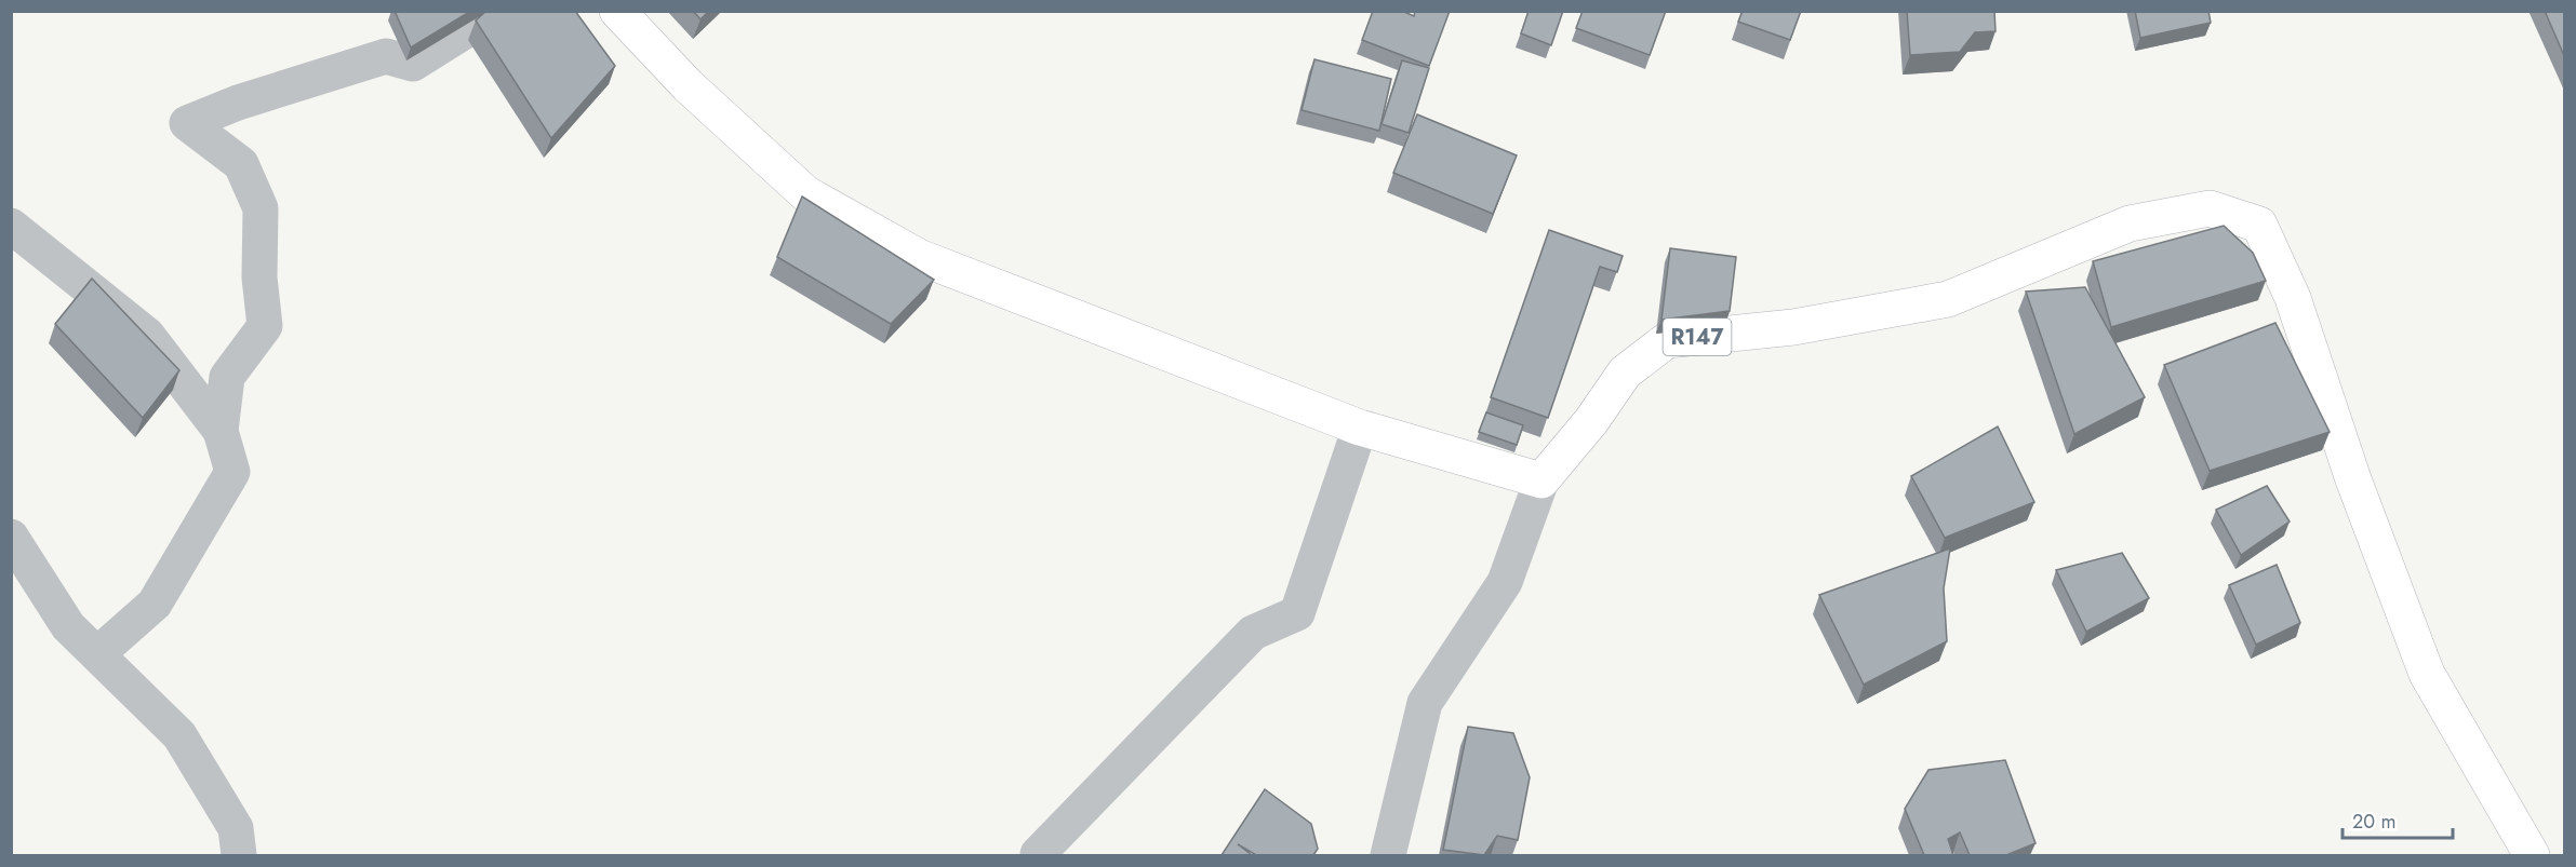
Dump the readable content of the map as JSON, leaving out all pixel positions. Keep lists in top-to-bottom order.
{
  "streets": {
    "main road": ["R147"]
  },
  "scale_bar": "20 m"
}
